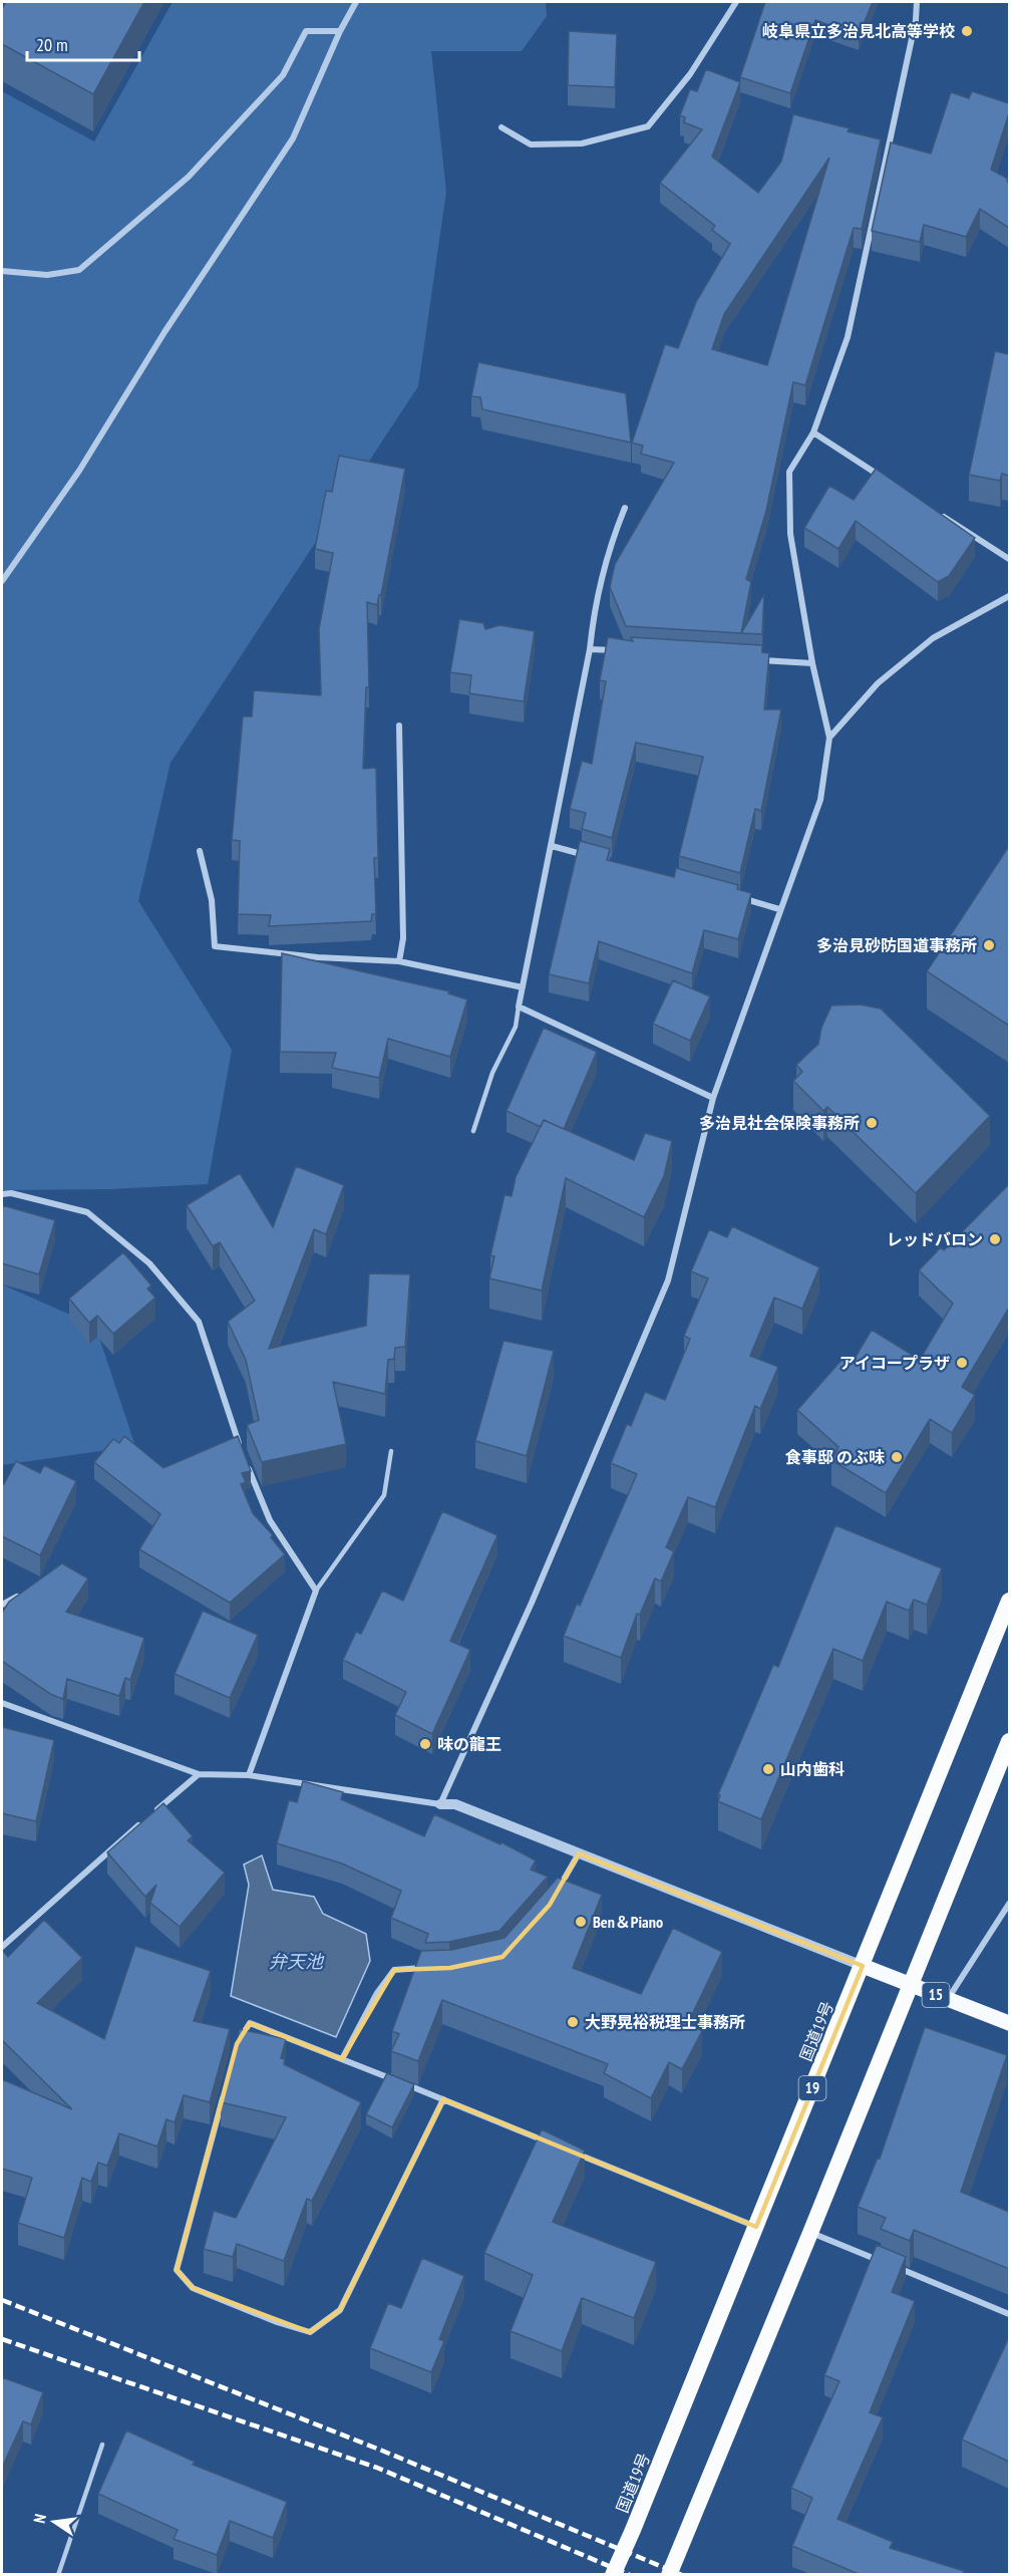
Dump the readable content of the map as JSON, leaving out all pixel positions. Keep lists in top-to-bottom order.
{
  "streets": {
    "highway": ["国道19号", "19"],
    "main road": ["15"]
  },
  "crossings": [
    ["15", "国道19号"]
  ],
  "water": ["弁天池"],
  "places": [
    "岐阜県立多治見北高等学校",
    "多治見砂防国道事務所",
    "多治見社会保険事務所",
    "レッドバロン",
    "アイコープラザ",
    "食事邸 のぶ味",
    "味の龍王",
    "山内歯科",
    "Ben＆Piano",
    "大野晃裕税理士事務所"
  ],
  "scale_bar": "20 m",
  "north": "left"
}
